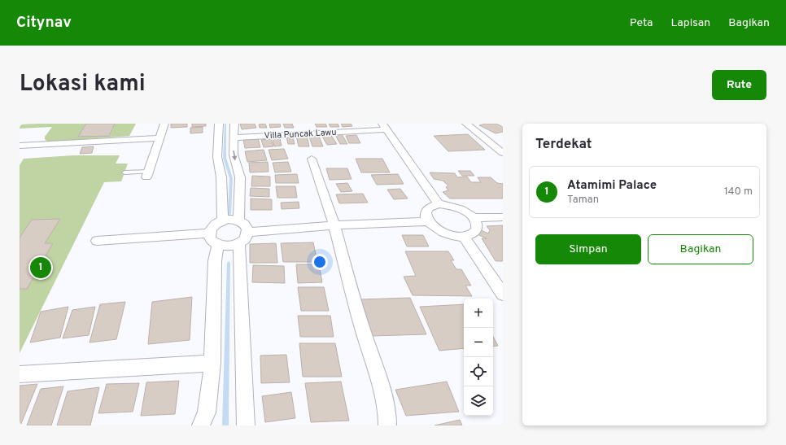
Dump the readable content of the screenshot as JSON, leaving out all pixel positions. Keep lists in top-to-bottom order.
{
  "streets": {
    "street": ["Villa Puncak Lawu"]
  },
  "page": {
    "header": "Citynav",
    "nav": ["Peta", "Lapisan", "Bagikan"],
    "title": "Lokasi kami",
    "buttons": [
      "Rute",
      ["Simpan", "Bagikan"]
    ],
    "heading": "Terdekat",
    "list": [
      {
        "mark": "1",
        "name": "Atamimi Palace",
        "note": "Taman",
        "value": "140 m"
      }
    ],
    "pins": "1",
    "map_buttons": ["+", "−"]
  }
}
